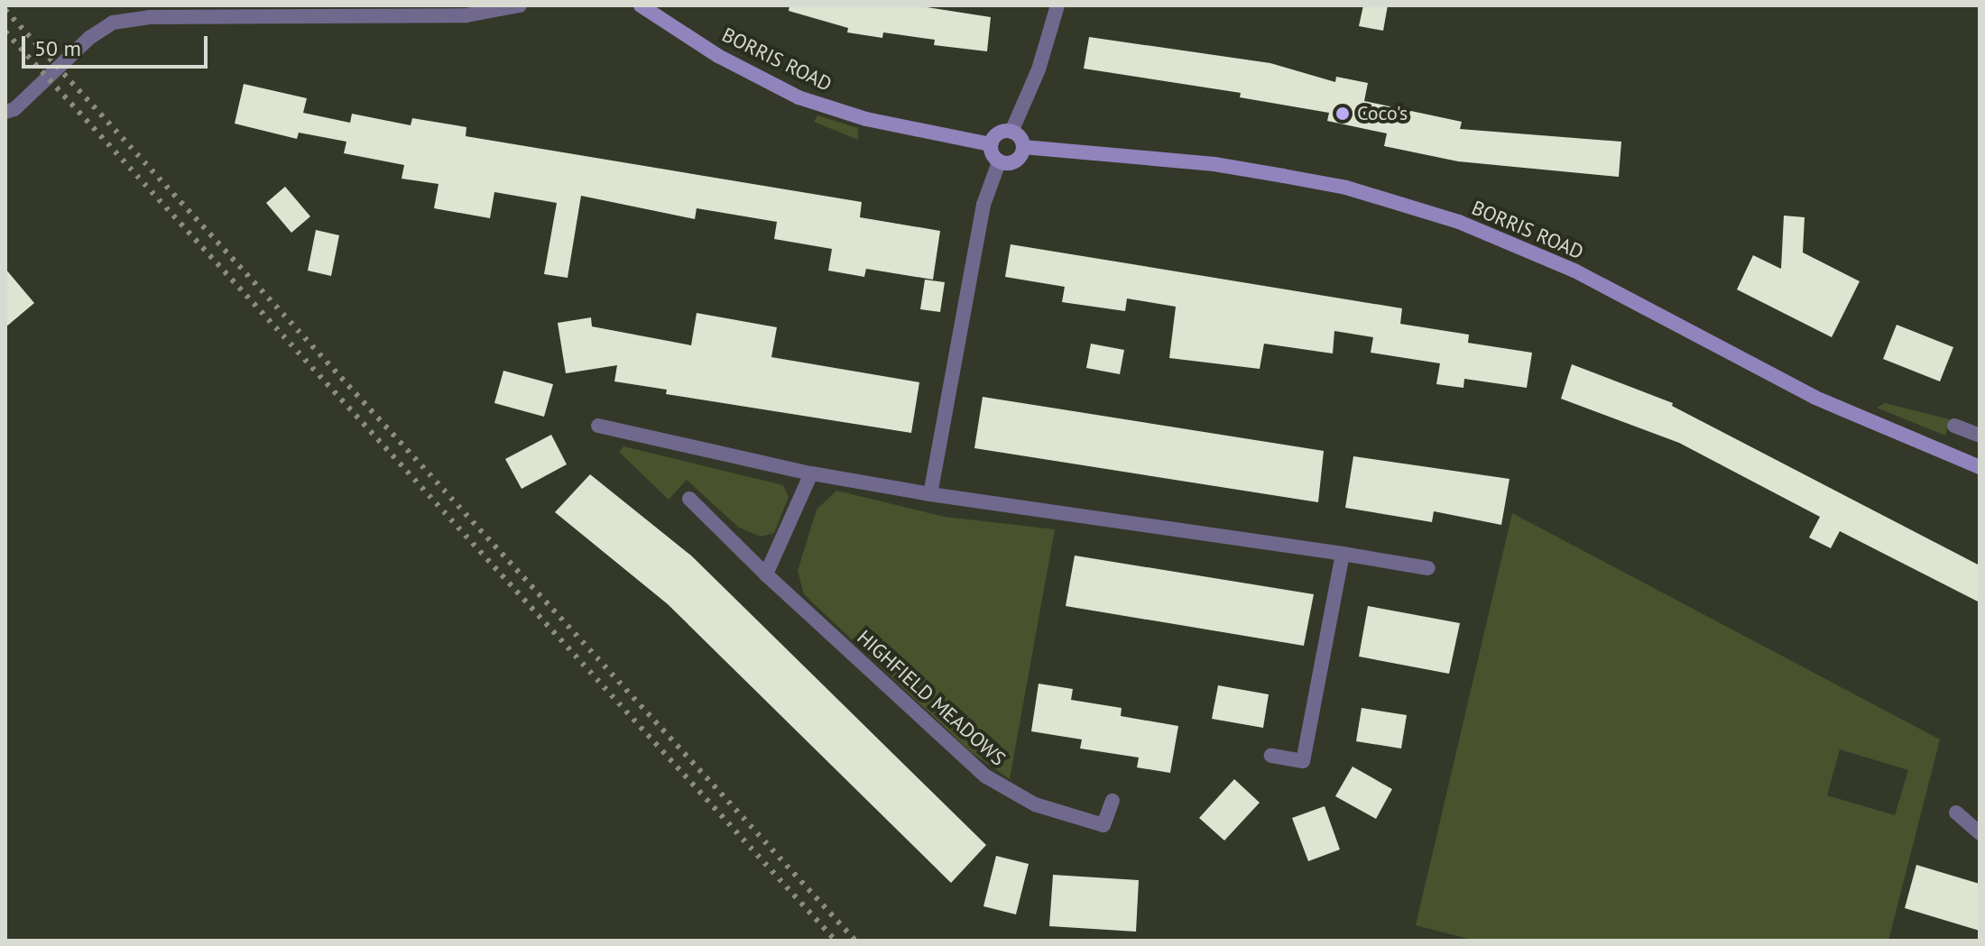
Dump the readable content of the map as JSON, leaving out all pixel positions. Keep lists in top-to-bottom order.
{
  "streets": {
    "street": ["BORRIS ROAD", "HIGHFIELD MEADOWS"]
  },
  "places": ["Coco's"],
  "scale_bar": "50 m"
}
